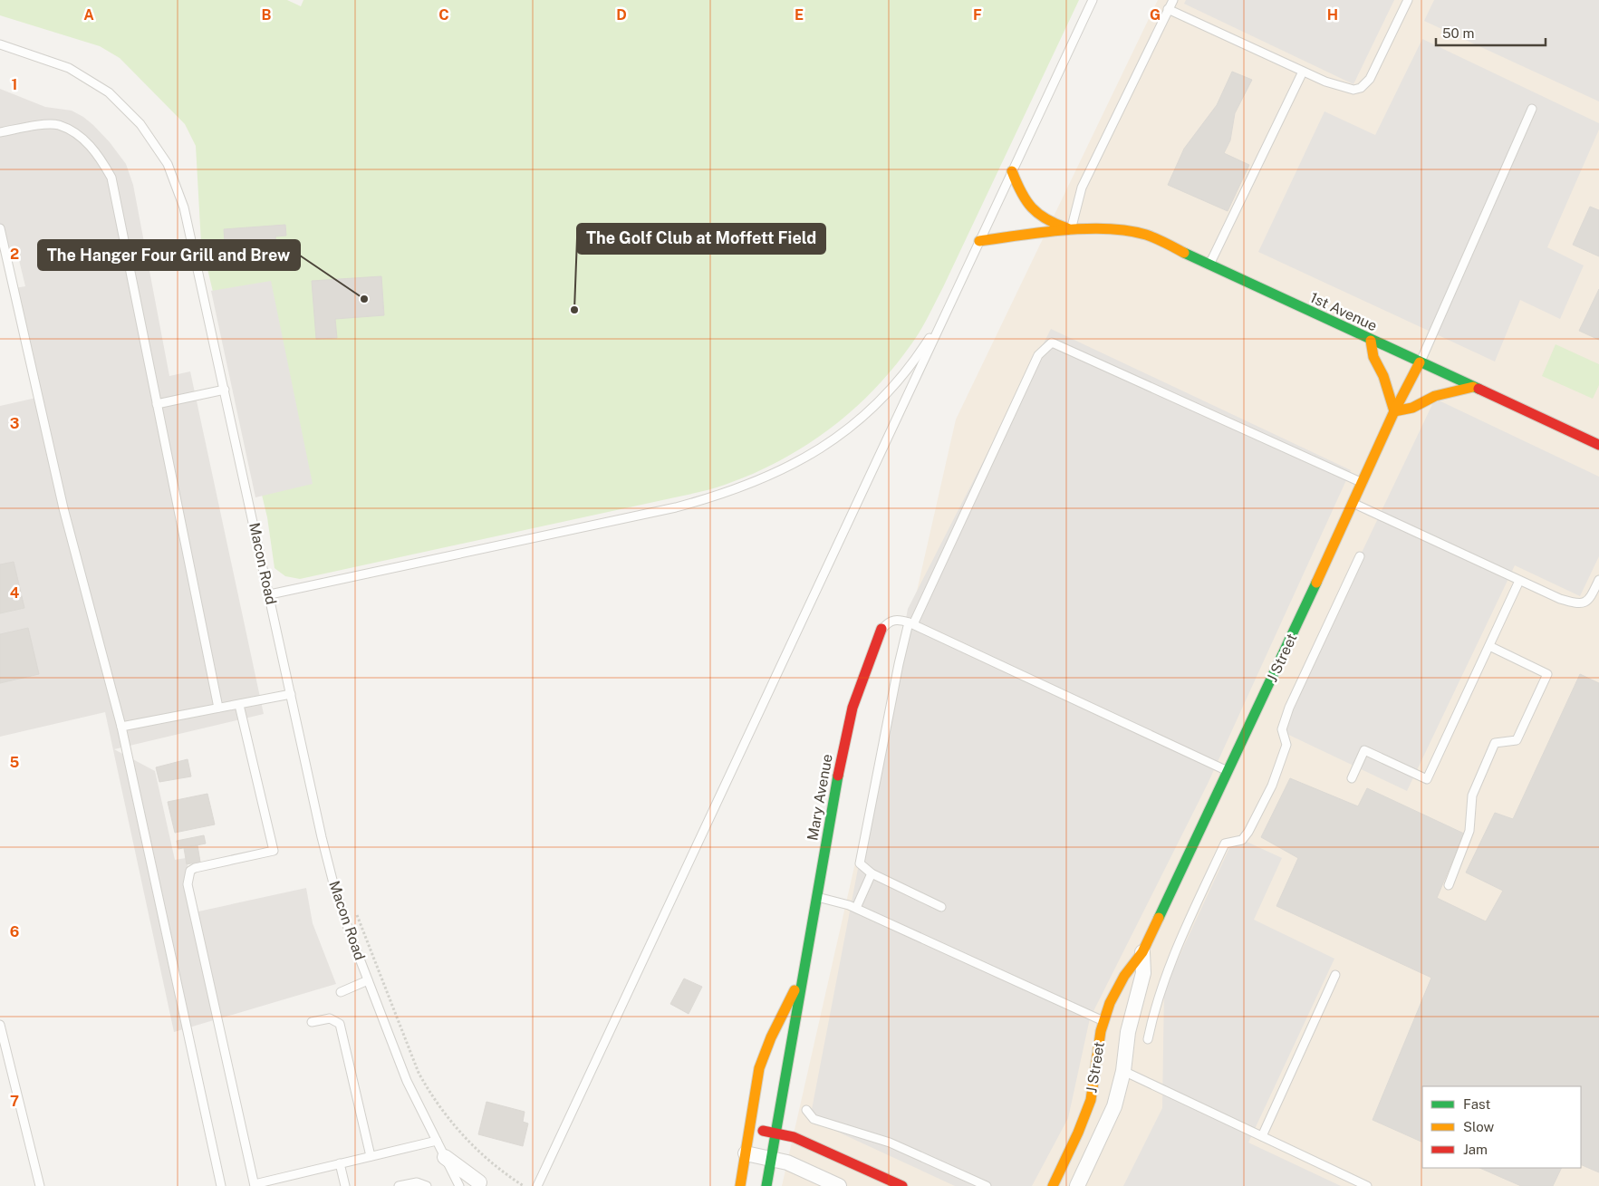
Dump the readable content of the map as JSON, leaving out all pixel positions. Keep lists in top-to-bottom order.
{
  "streets": {
    "street": [
      "1st Avenue",
      "Macon Road",
      "J Street",
      "Mary Avenue"
    ]
  },
  "crossings": [
    ["1st Avenue", "J Street"]
  ],
  "places": ["The Hanger Four Grill and Brew", "The Golf Club at Moffett Field"],
  "legend": ["Fast", "Slow", "Jam"],
  "scale_bar": "50 m",
  "grid": {
    "columns": [
      "A",
      "B",
      "C",
      "D",
      "E",
      "F",
      "G",
      "H"
    ],
    "rows": [
      "1",
      "2",
      "3",
      "4",
      "5",
      "6",
      "7"
    ]
  }
}
